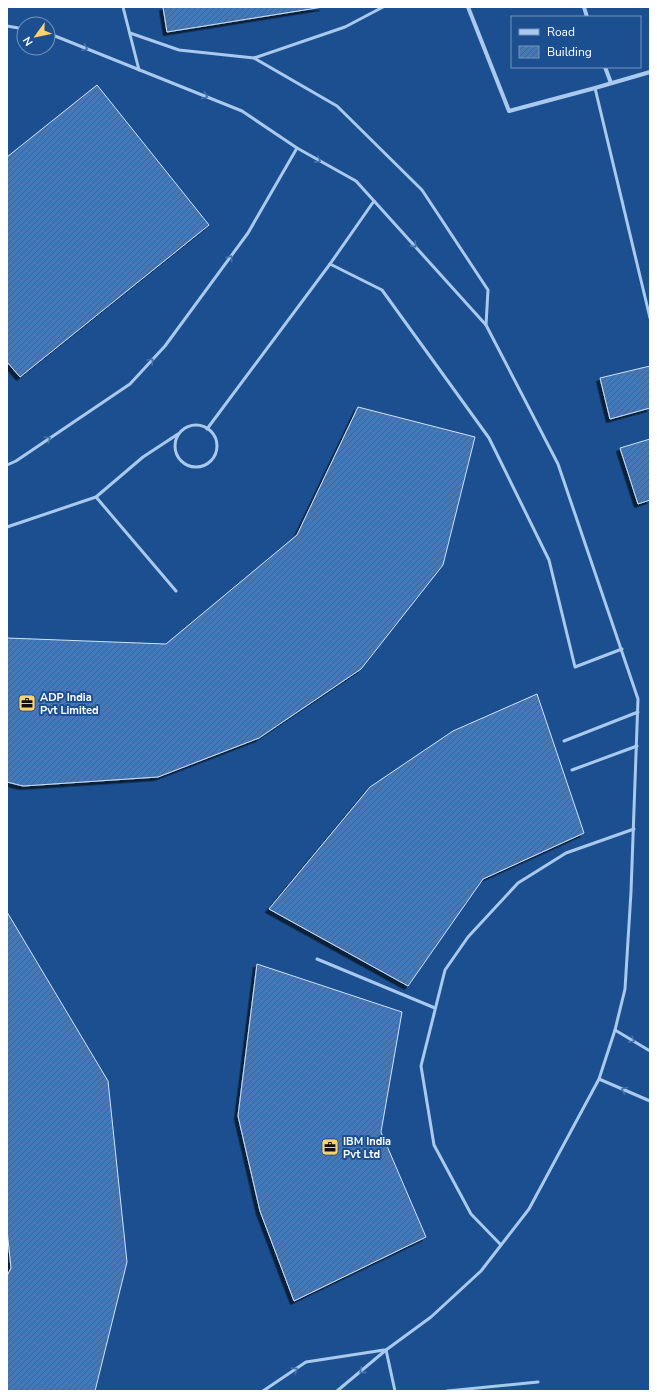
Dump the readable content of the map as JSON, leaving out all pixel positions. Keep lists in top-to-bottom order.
{
  "places": {
    "office": ["ADP India Pvt Limited", "IBM India Pvt Ltd"]
  },
  "legend": ["Road", "Building"],
  "north": "bottom left"
}
